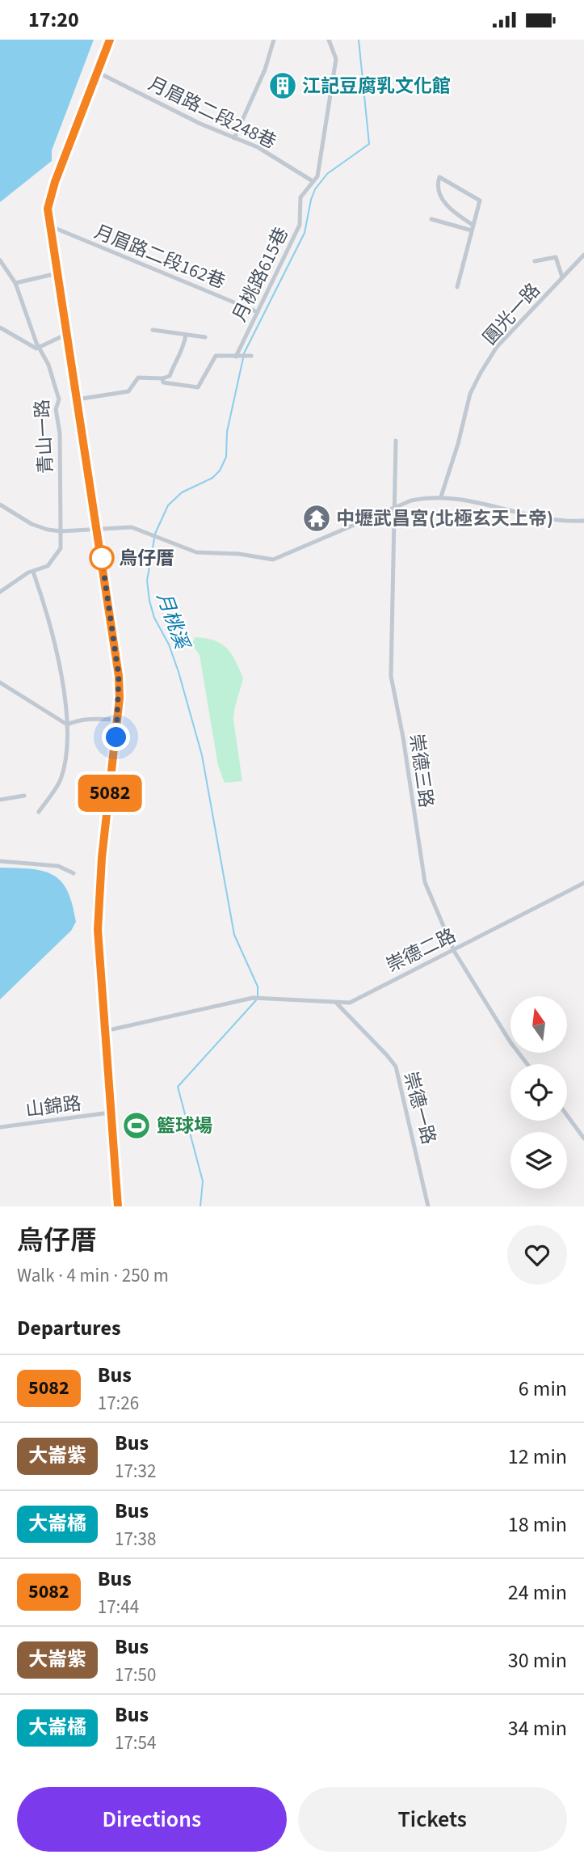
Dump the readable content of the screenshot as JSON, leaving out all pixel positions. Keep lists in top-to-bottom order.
{
  "streets": {
    "street": [
      "月眉路二段248巷",
      "月眉路二段162巷",
      "月桃路615巷",
      "圓光一路",
      "青山一路",
      "崇德三路",
      "崇德二路",
      "山錦路",
      "崇德一路"
    ]
  },
  "crossings": [
    ["月眉路二段248巷", "月桃路615巷"],
    ["月眉路二段162巷", "月桃路615巷"],
    ["崇德三路", "崇德二路"],
    ["崇德二路", "崇德一路"]
  ],
  "water": ["月桃溪"],
  "places": {
    "building": ["江記豆腐乳文化館"],
    "temple": ["中壢武昌宮(北極玄天上帝)"],
    "other": ["烏仔厝"],
    "sports": ["籃球場"]
  },
  "lines": ["bus line 5082"],
  "north": "top",
  "page": {
    "status": "17:20",
    "on_map": "5082",
    "heading": [
      ["烏仔厝", "Walk · 4 min · 250 m"],
      "Departures"
    ],
    "list": [
      {
        "mark": "5082",
        "name": "Bus",
        "note": "17:26",
        "value": "6 min"
      },
      {
        "mark": "大崙紫",
        "name": "Bus",
        "note": "17:32",
        "value": "12 min"
      },
      {
        "mark": "大崙橘",
        "name": "Bus",
        "note": "17:38",
        "value": "18 min"
      },
      {
        "mark": "5082",
        "name": "Bus",
        "note": "17:44",
        "value": "24 min"
      },
      {
        "mark": "大崙紫",
        "name": "Bus",
        "note": "17:50",
        "value": "30 min"
      },
      {
        "mark": "大崙橘",
        "name": "Bus",
        "note": "17:54",
        "value": "34 min"
      }
    ],
    "buttons": ["Directions", "Tickets"]
  }
}
